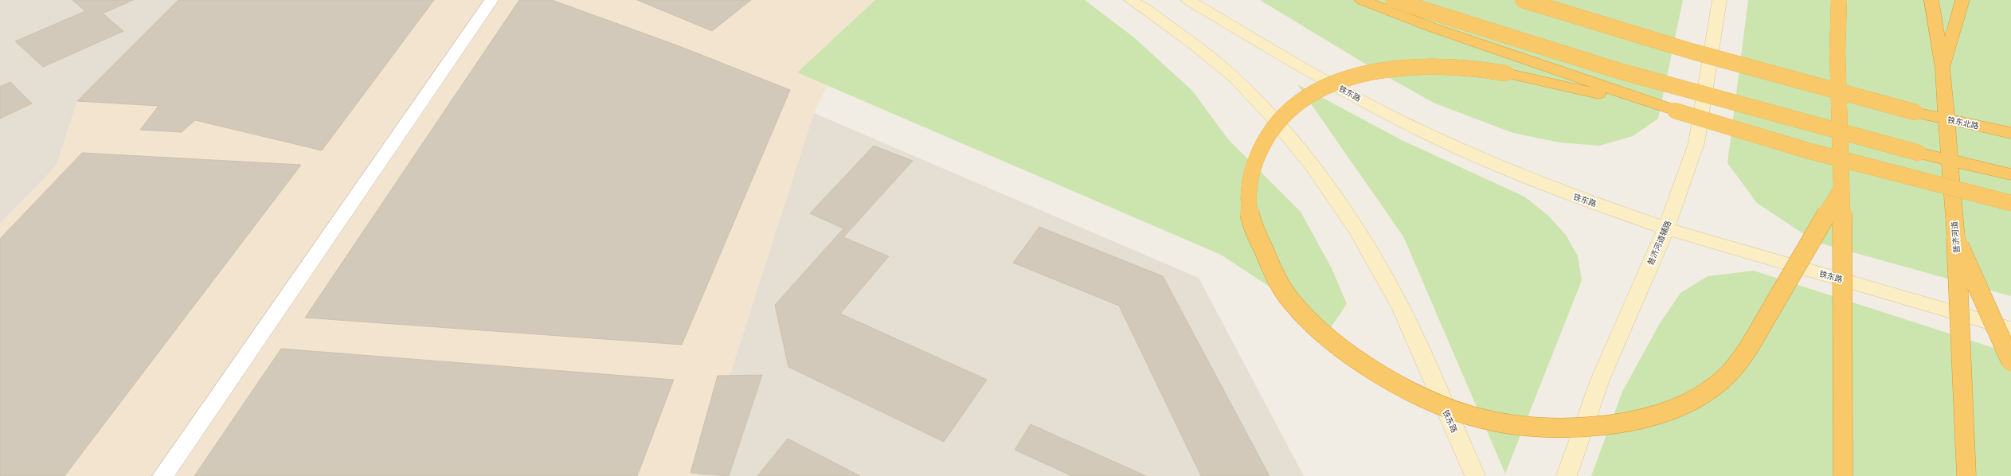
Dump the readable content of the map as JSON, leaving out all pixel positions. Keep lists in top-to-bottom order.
{
  "streets": {
    "highway": ["铁东北路", "普济河道"],
    "street": ["铁东路", "普济河道辅路"]
  },
  "crossings": [
    ["铁东路", "普济河道辅路"]
  ]
}
